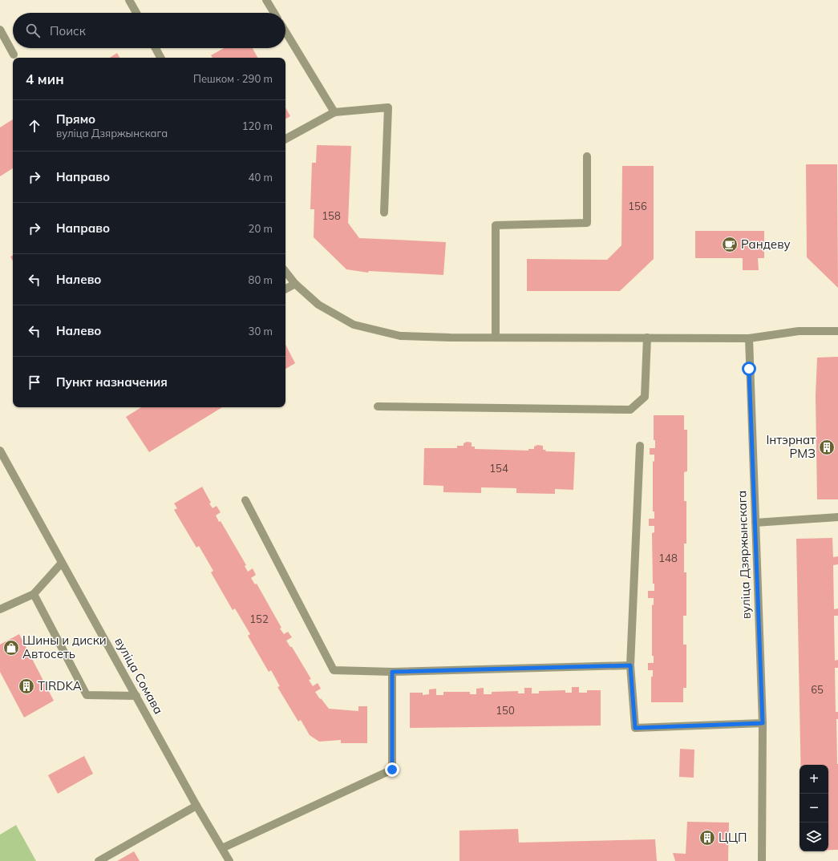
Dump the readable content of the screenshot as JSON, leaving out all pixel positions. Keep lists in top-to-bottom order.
{
  "streets": {
    "street": ["вуліца Дзяржынскага", "вуліца Сомава"]
  },
  "places": {
    "cafe": ["Рандеву"],
    "building": ["Інтэрнат РМЗ", "TIRDKA", "ЦЦП"],
    "shop": ["Шины и диски Автосеть"]
  },
  "house_numbers": [
    "156",
    "158",
    "154",
    "148",
    "152",
    "65",
    "150"
  ],
  "page": {
    "search": "Поиск",
    "heading": ["4 мин", "Пешком · 290 m"],
    "list": [
      ["Прямо", "вуліца Дзяржынскага", "120 m"],
      ["Направо", "40 m"],
      ["Направо", "20 m"],
      ["Налево", "80 m"],
      ["Налево", "30 m"],
      "Пункт назначения"
    ],
    "map_buttons": ["+", "−"]
  }
}
